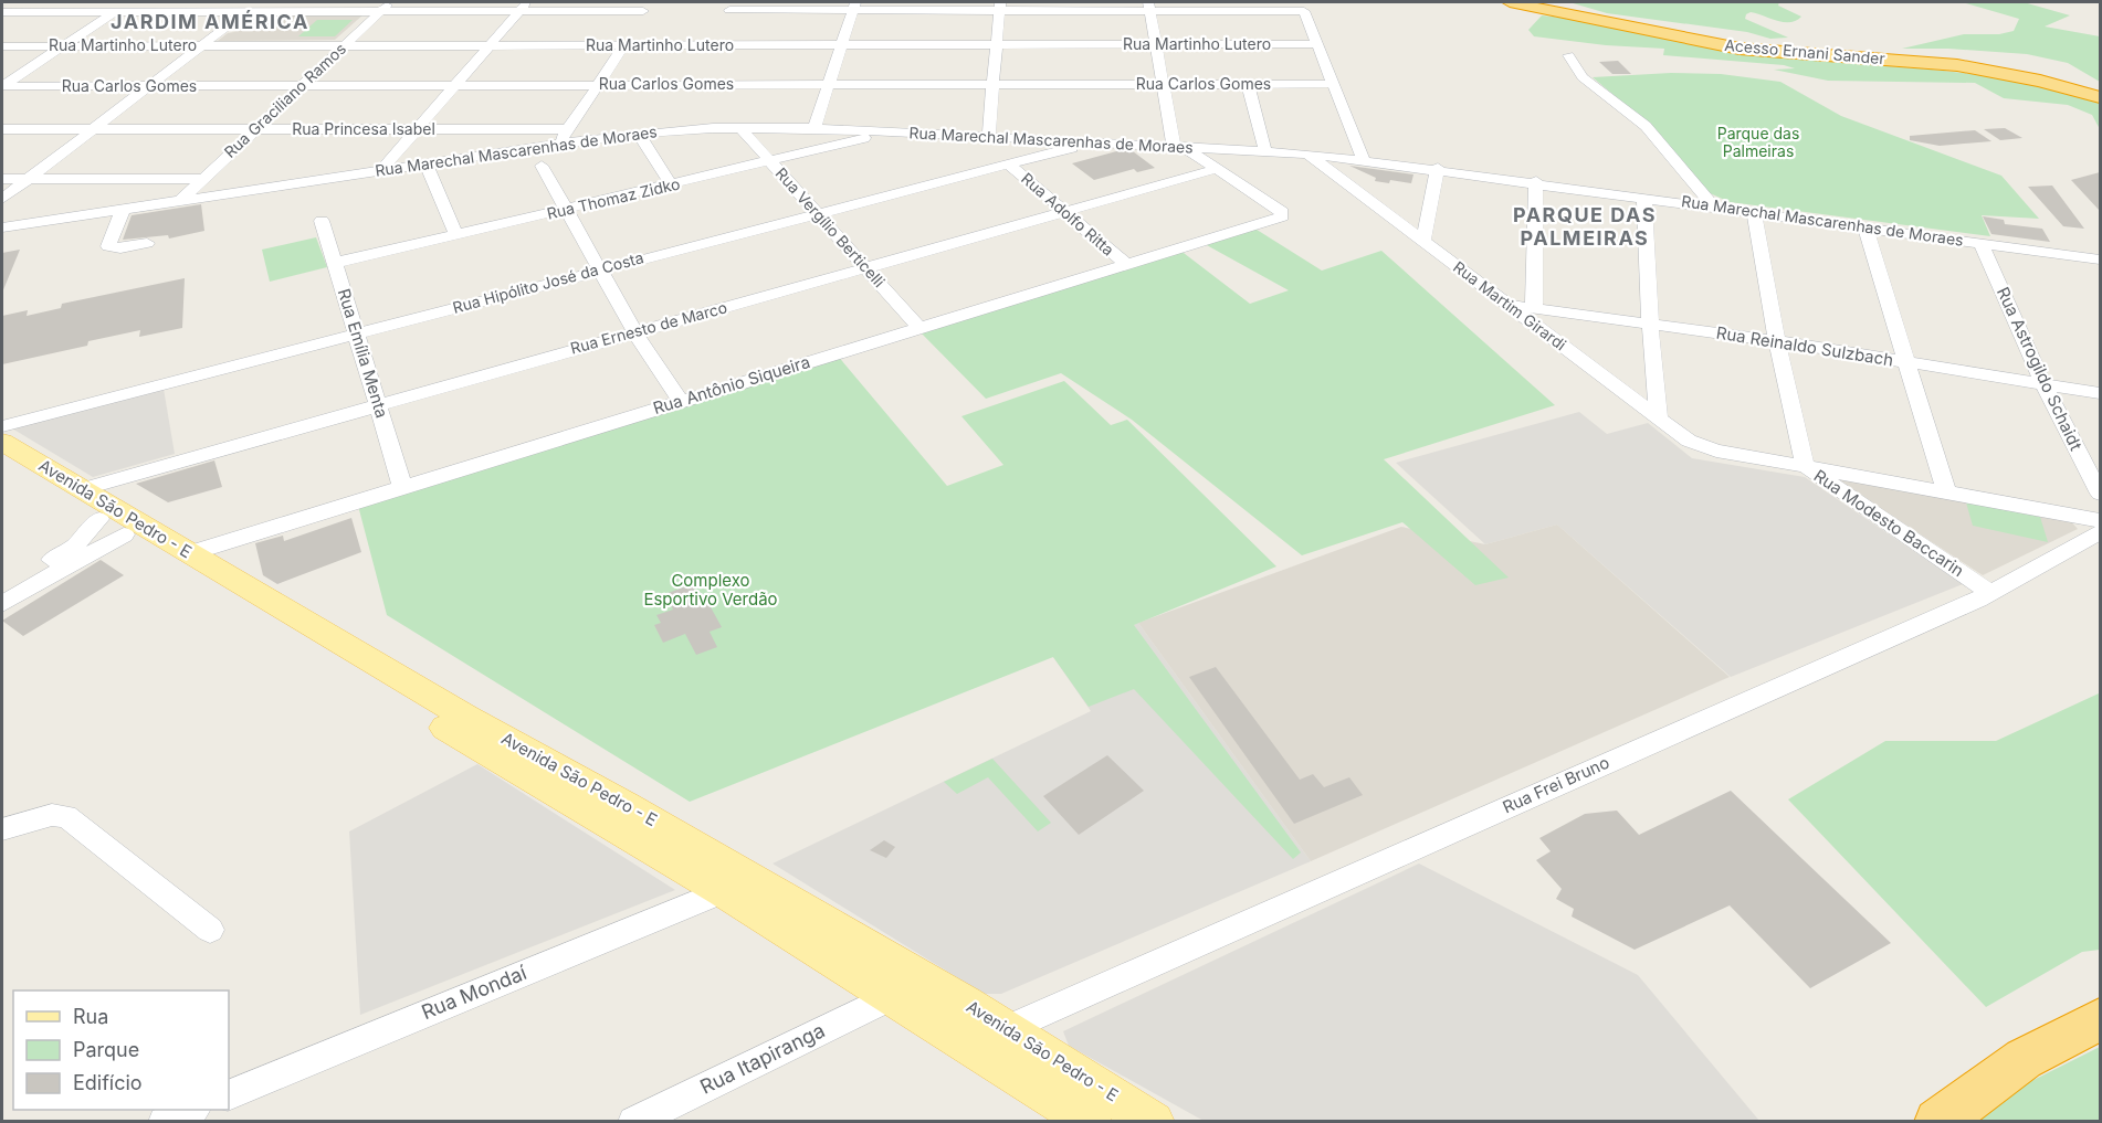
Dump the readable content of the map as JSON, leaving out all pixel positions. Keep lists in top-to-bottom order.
{
  "streets": {
    "highway": ["Acesso Ernani Sander"],
    "main road": ["Avenida São Pedro - E"],
    "street": [
      "Rua Martinho Lutero",
      "Rua Carlos Gomes",
      "Rua Graciliano Ramos",
      "Rua Princesa Isabel",
      "Rua Marechal Mascarenhas de Moraes",
      "Rua Thomaz Zidko",
      "Rua Adolfo Ritta",
      "Rua Vergílio Berticelli",
      "Rua Hipólito José da Costa",
      "Rua Martim Girardi",
      "Rua Ernesto de Marco",
      "Rua Reinaldo Sulzbach",
      "Rua Emília Menta",
      "Rua Astrogildo Schaidt",
      "Rua Antônio Siqueira",
      "Rua Modesto Baccarin",
      "Rua Frei Bruno",
      "Rua Mondaí",
      "Rua Itapiranga"
    ]
  },
  "crossings": [
    ["Rua Martinho Lutero", "Rua Graciliano Ramos"],
    ["Rua Carlos Gomes", "Rua Graciliano Ramos"],
    ["Rua Graciliano Ramos", "Rua Princesa Isabel"],
    ["Rua Graciliano Ramos", "Rua Marechal Mascarenhas de Moraes"],
    ["Rua Marechal Mascarenhas de Moraes", "Rua Thomaz Zidko"],
    ["Rua Marechal Mascarenhas de Moraes", "Rua Vergílio Berticelli"],
    ["Rua Marechal Mascarenhas de Moraes", "Rua Hipólito José da Costa"],
    ["Rua Marechal Mascarenhas de Moraes", "Rua Martim Girardi"],
    ["Rua Marechal Mascarenhas de Moraes", "Rua Astrogildo Schaidt"],
    ["Rua Marechal Mascarenhas de Moraes", "Rua Modesto Baccarin"],
    ["Rua Thomaz Zidko", "Rua Vergílio Berticelli"],
    ["Rua Thomaz Zidko", "Rua Emília Menta"],
    ["Rua Adolfo Ritta", "Rua Hipólito José da Costa"],
    ["Rua Adolfo Ritta", "Rua Ernesto de Marco"],
    ["Rua Adolfo Ritta", "Rua Antônio Siqueira"],
    ["Rua Vergílio Berticelli", "Rua Hipólito José da Costa"],
    ["Rua Vergílio Berticelli", "Rua Ernesto de Marco"],
    ["Rua Vergílio Berticelli", "Rua Antônio Siqueira"],
    ["Rua Hipólito José da Costa", "Rua Emília Menta"],
    ["Rua Martim Girardi", "Rua Reinaldo Sulzbach"],
    ["Rua Martim Girardi", "Rua Modesto Baccarin"],
    ["Rua Ernesto de Marco", "Rua Emília Menta"],
    ["Rua Ernesto de Marco", "Rua Antônio Siqueira"],
    ["Rua Ernesto de Marco", "Avenida São Pedro - E"],
    ["Rua Reinaldo Sulzbach", "Rua Astrogildo Schaidt"],
    ["Rua Reinaldo Sulzbach", "Rua Modesto Baccarin"],
    ["Rua Emília Menta", "Rua Antônio Siqueira"],
    ["Rua Antônio Siqueira", "Avenida São Pedro - E"],
    ["Avenida São Pedro - E", "Rua Frei Bruno"],
    ["Avenida São Pedro - E", "Rua Mondaí"],
    ["Avenida São Pedro - E", "Rua Itapiranga"],
    ["Rua Modesto Baccarin", "Rua Frei Bruno"]
  ],
  "districts": ["JARDIM AMÉRICA", "PARQUE DAS PALMEIRAS"],
  "parks": ["Parque das Palmeiras", "Complexo Esportivo Verdão"],
  "legend": ["Rua", "Parque", "Edifício"]
}
